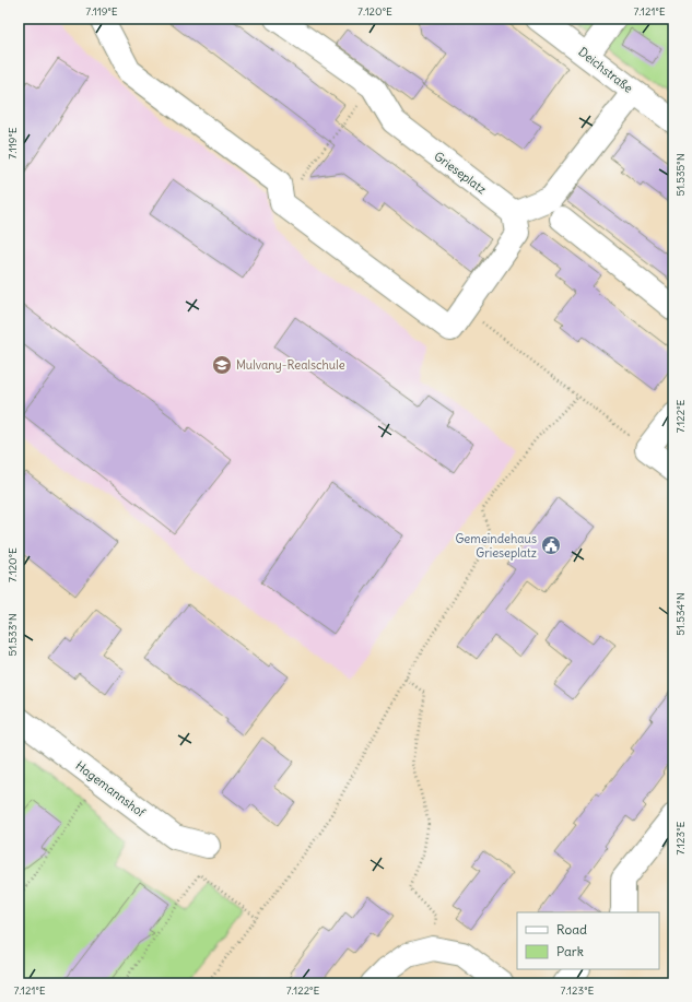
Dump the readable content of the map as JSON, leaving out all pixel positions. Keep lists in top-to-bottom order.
{
  "streets": {
    "street": ["Deichstraße", "Grieseplatz", "Hagemannshof"]
  },
  "places": {
    "school or university": ["Mulvany-Realschule"],
    "public building": ["Gemeindehaus Grieseplatz"]
  },
  "legend": ["Road", "Park"],
  "coordinates": [
    "7.119°E",
    "7.120°E",
    "7.121°E",
    "51.535°N",
    "7.122°E",
    "51.534°N",
    "51.533°N",
    "7.123°E"
  ]
}
